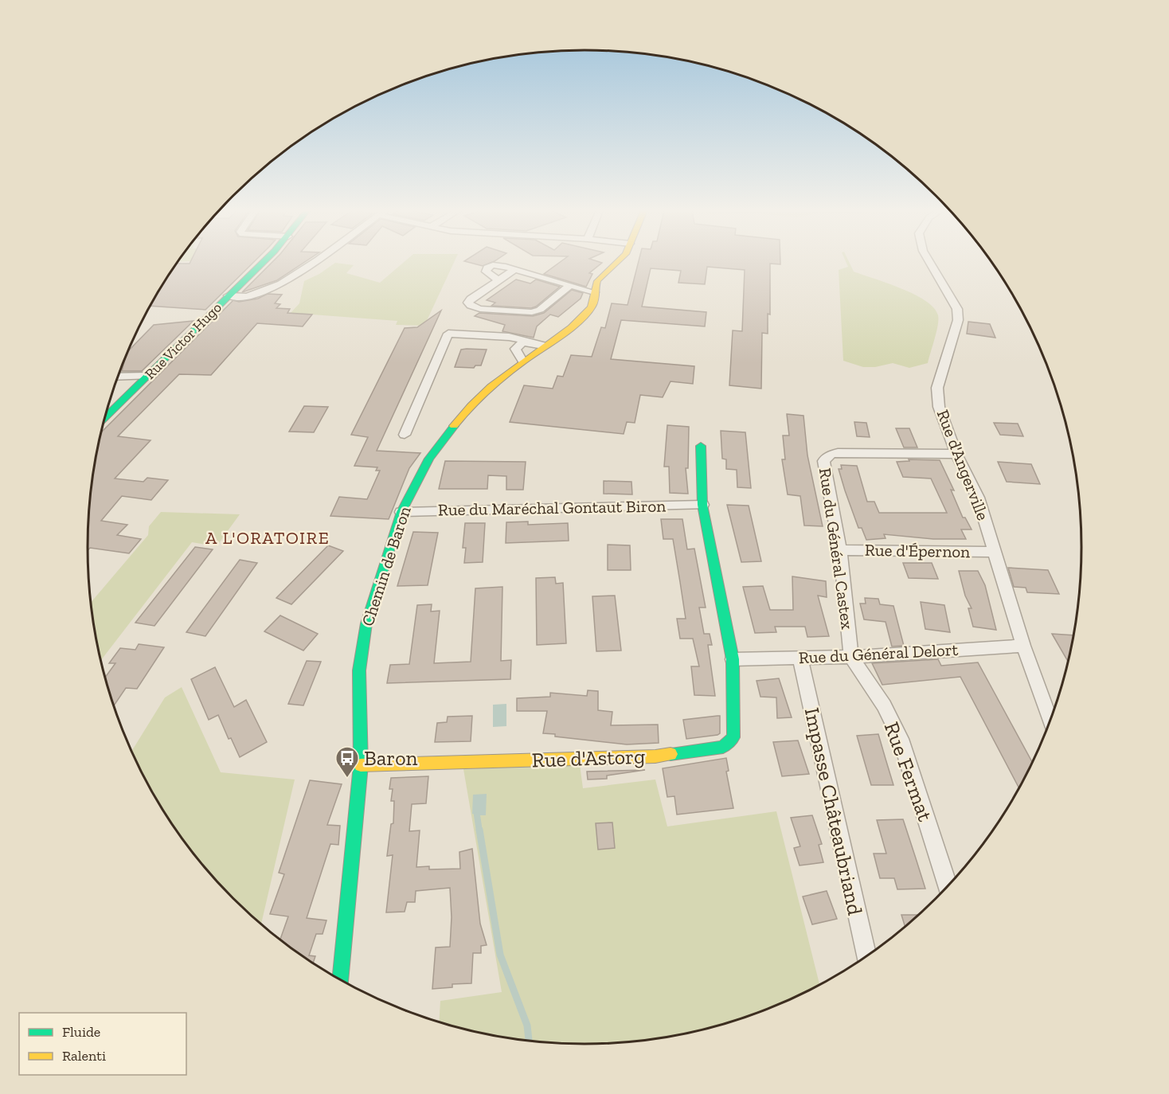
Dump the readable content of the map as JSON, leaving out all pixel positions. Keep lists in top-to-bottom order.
{
  "streets": {
    "street": [
      "Rue Victor Hugo",
      "Rue d'Angerville",
      "Rue du Maréchal Gontaut Biron",
      "Rue du Général Castex",
      "Rue d'Épernon",
      "Chemin de Baron",
      "Rue du Général Delort",
      "Rue d'Astorg",
      "Rue Fermat",
      "Impasse Châteaubriand"
    ]
  },
  "crossings": [
    ["Rue d'Angerville", "Rue du Général Castex"],
    ["Rue d'Angerville", "Rue d'Épernon"],
    ["Rue d'Angerville", "Rue du Général Delort"],
    ["Rue du Maréchal Gontaut Biron", "Chemin de Baron"],
    ["Rue du Maréchal Gontaut Biron", "Rue d'Astorg"],
    ["Rue du Général Castex", "Rue d'Épernon"],
    ["Rue du Général Castex", "Rue du Général Delort"],
    ["Rue du Général Castex", "Rue Fermat"],
    ["Chemin de Baron", "Rue d'Astorg"],
    ["Rue du Général Delort", "Rue d'Astorg"],
    ["Rue du Général Delort", "Rue Fermat"],
    ["Rue du Général Delort", "Impasse Châteaubriand"]
  ],
  "districts": ["A L'ORATOIRE"],
  "places": {
    "bus stop": ["Baron"]
  },
  "legend": ["Fluide", "Ralenti"]
}
